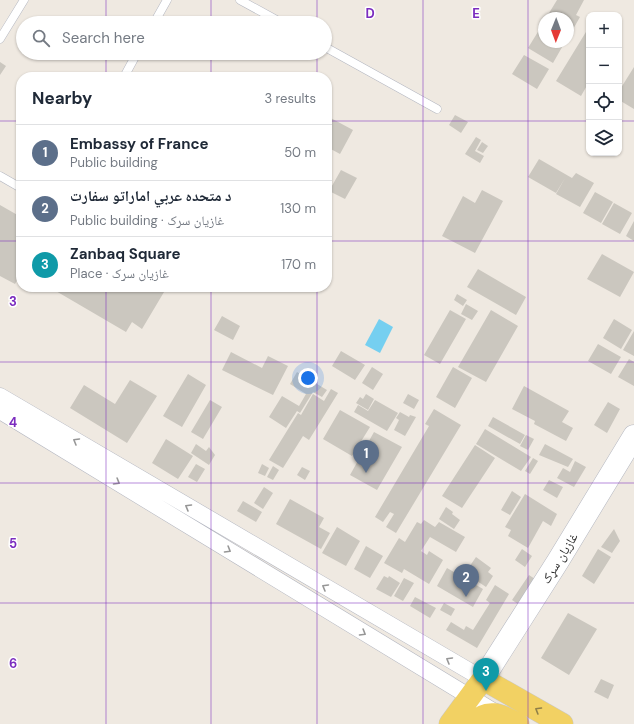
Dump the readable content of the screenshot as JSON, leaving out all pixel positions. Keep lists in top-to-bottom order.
{
  "streets": {
    "main road": ["غازیان سړک"]
  },
  "north": "bottom",
  "page": {
    "map_buttons": ["+", "−"],
    "search": "Search here",
    "heading": ["Nearby", "3 results"],
    "list": [
      {
        "mark": "1",
        "name": "Embassy of France",
        "note": "Public building",
        "value": "50 m"
      },
      {
        "mark": "2",
        "name": "د متحده عربي اماراتو سفارت",
        "note": "Public building · غازیان سړک",
        "value": "130 m"
      },
      {
        "mark": "3",
        "name": "Zanbaq Square",
        "note": "Place · غازیان سړک",
        "value": "170 m"
      }
    ],
    "pins": ["1", "2", "3"]
  },
  "grid": {
    "columns": ["D", "E"],
    "rows": [
      "3",
      "4",
      "5",
      "6"
    ]
  }
}
